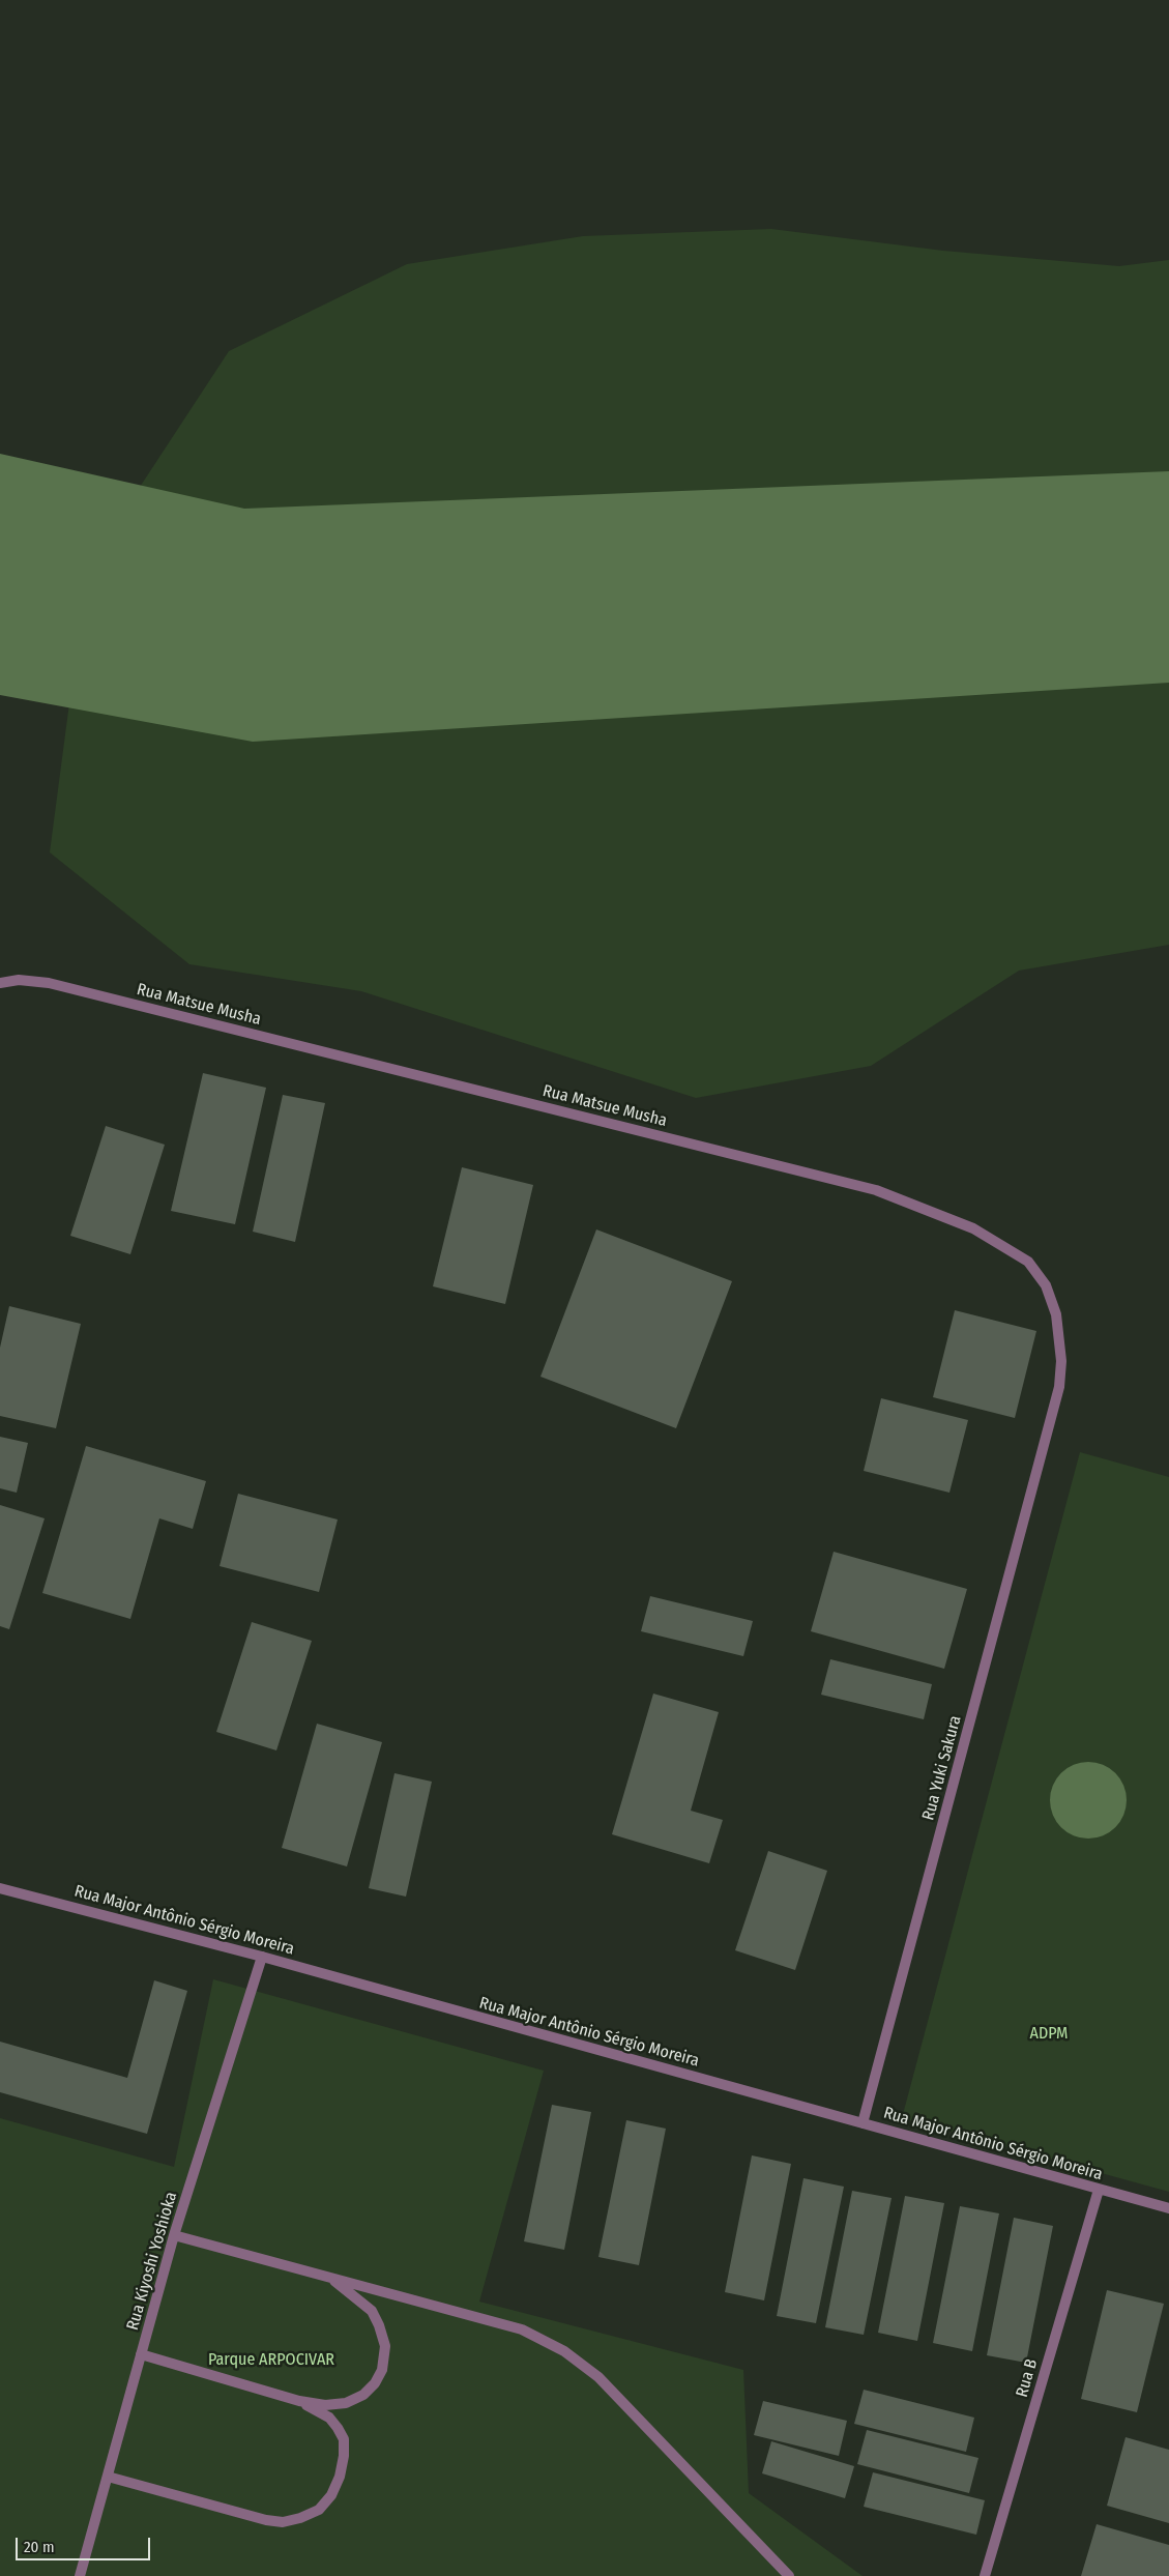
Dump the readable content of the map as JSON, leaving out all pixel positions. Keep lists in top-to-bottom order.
{
  "streets": {
    "street": [
      "Rua Matsue Musha",
      "Rua Yuki Sakura",
      "Rua Major Antônio Sérgio Moreira",
      "Rua Kiyoshi Yoshioka",
      "Rua B"
    ]
  },
  "crossings": [
    ["Rua Matsue Musha", "Rua Yuki Sakura"],
    ["Rua Yuki Sakura", "Rua Major Antônio Sérgio Moreira"],
    ["Rua Major Antônio Sérgio Moreira", "Rua Kiyoshi Yoshioka"],
    ["Rua Major Antônio Sérgio Moreira", "Rua B"]
  ],
  "parks": ["ADPM", "Parque ARPOCIVAR"],
  "scale_bar": "20 m"
}
